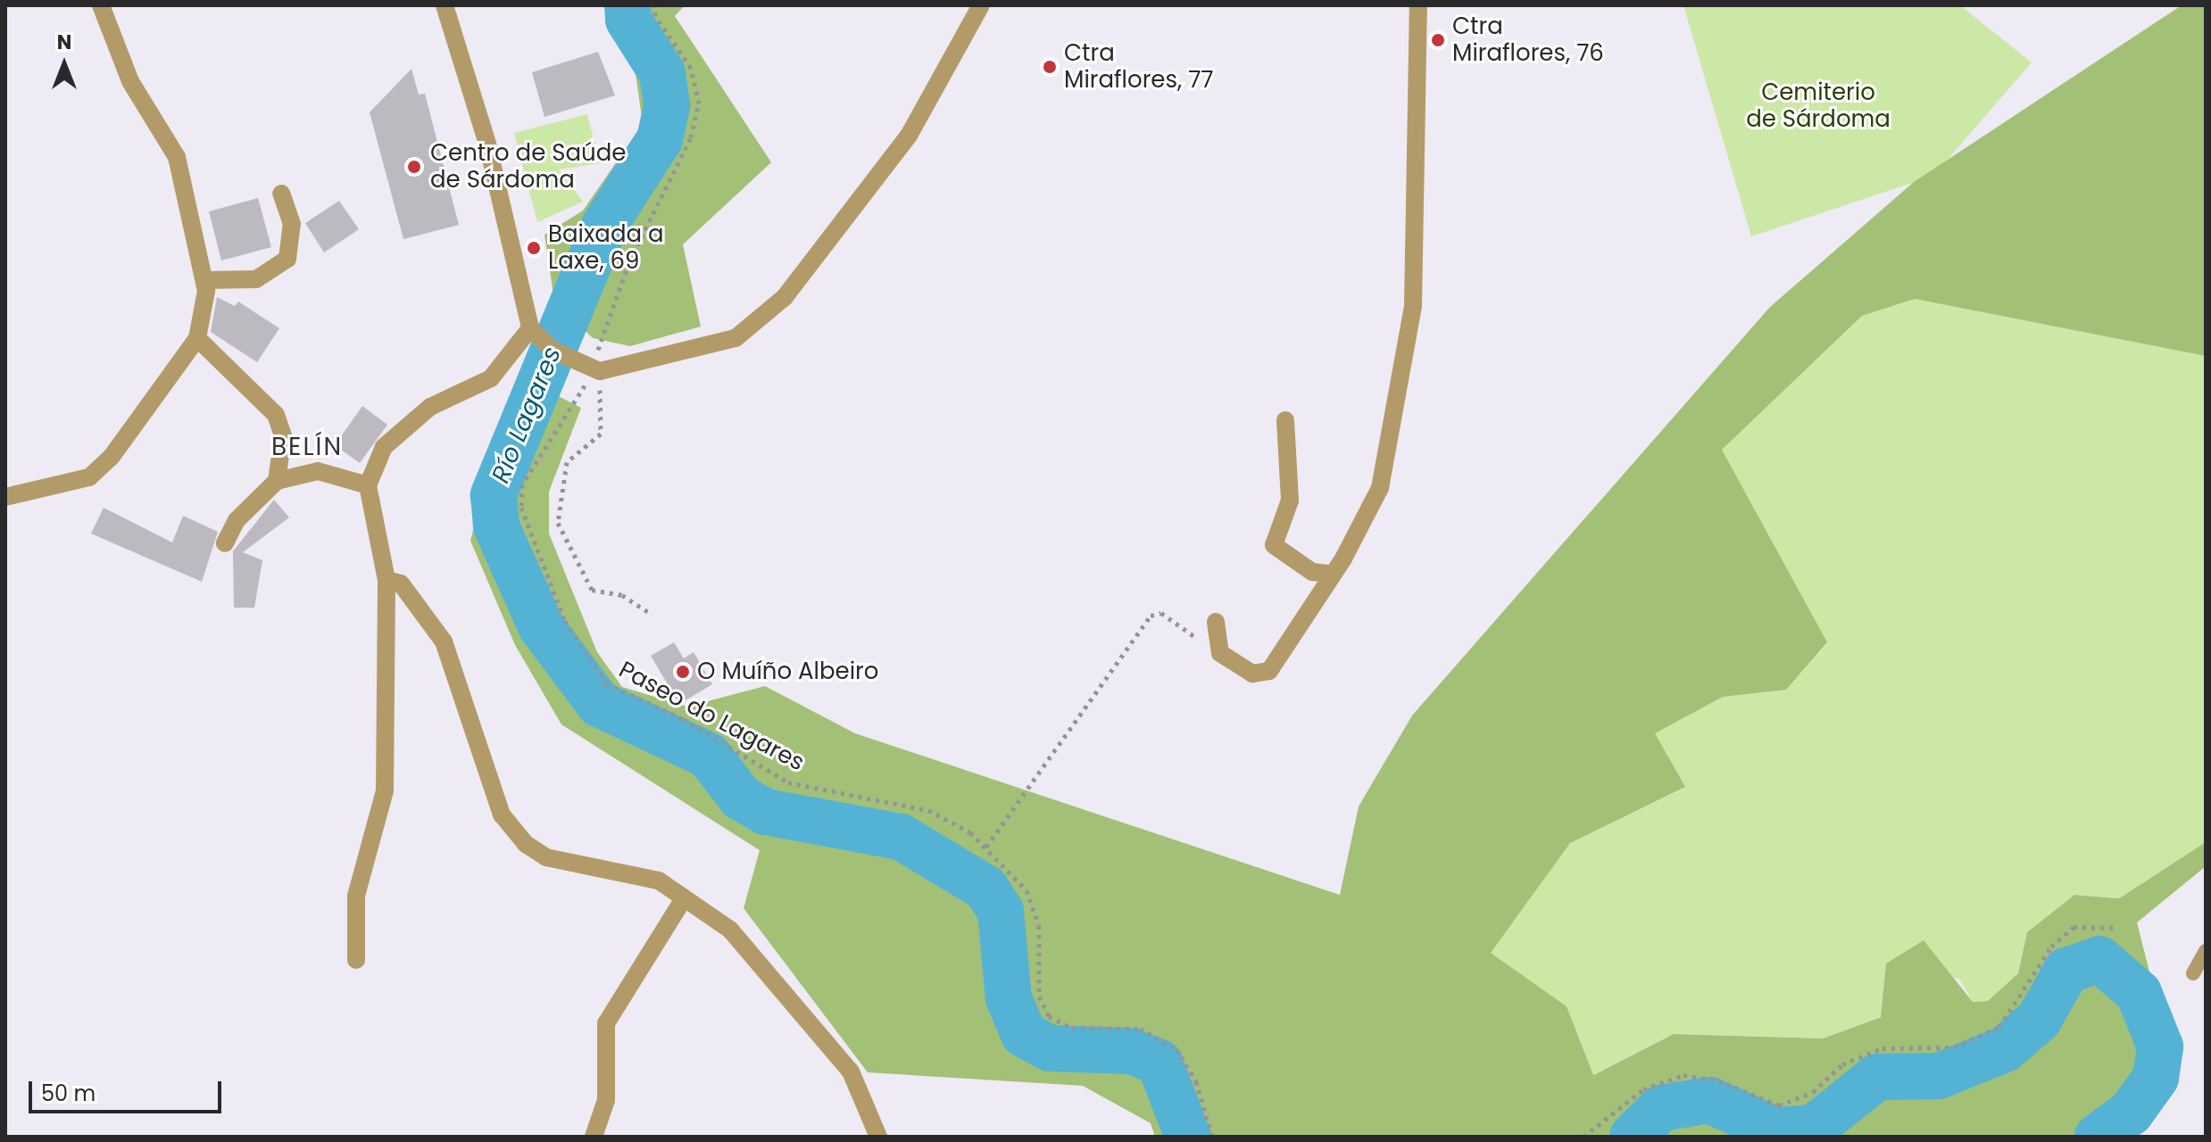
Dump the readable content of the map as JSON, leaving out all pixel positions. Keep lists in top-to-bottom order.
{
  "streets": {
    "path": ["Paseo do Lagares"]
  },
  "districts": ["BELÍN"],
  "water": ["Río Lagares"],
  "parks": ["Cemiterio de Sárdoma"],
  "places": [
    "Ctra Miraflores, 76",
    "Ctra Miraflores, 77",
    "Centro de Saúde de Sárdoma",
    "Baixada a Laxe, 69",
    "O Muíño Albeiro"
  ],
  "scale_bar": "50 m",
  "north": "top"
}
